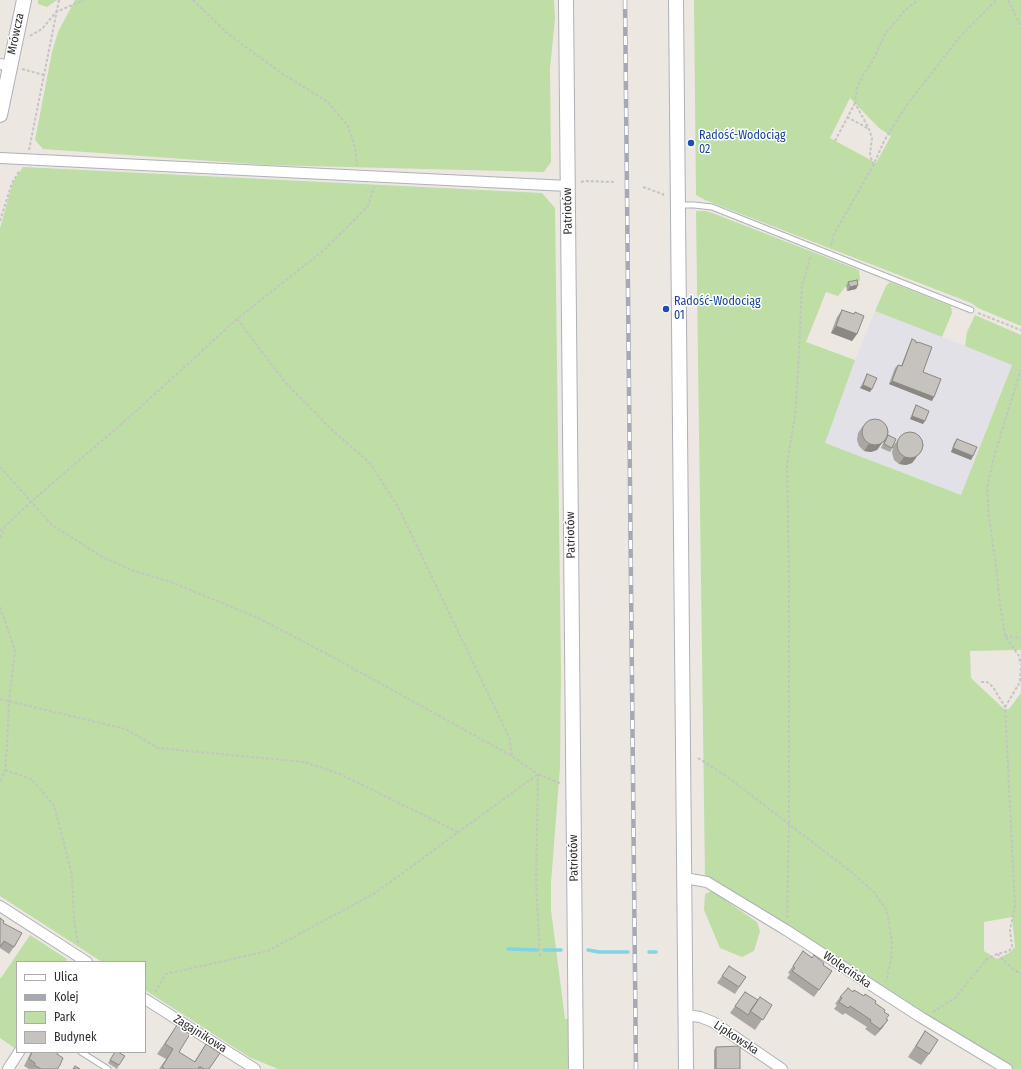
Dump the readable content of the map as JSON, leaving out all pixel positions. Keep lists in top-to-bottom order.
{
  "streets": {
    "main road": ["Mrówcza", "Patriotów"],
    "street": ["Wolęcińska", "Zagajnikowa", "Lipkowska"]
  },
  "places": ["Radość-Wodociąg 02", "Radość-Wodociąg 01"],
  "legend": [
    "Ulica",
    "Kolej",
    "Park",
    "Budynek"
  ]
}
